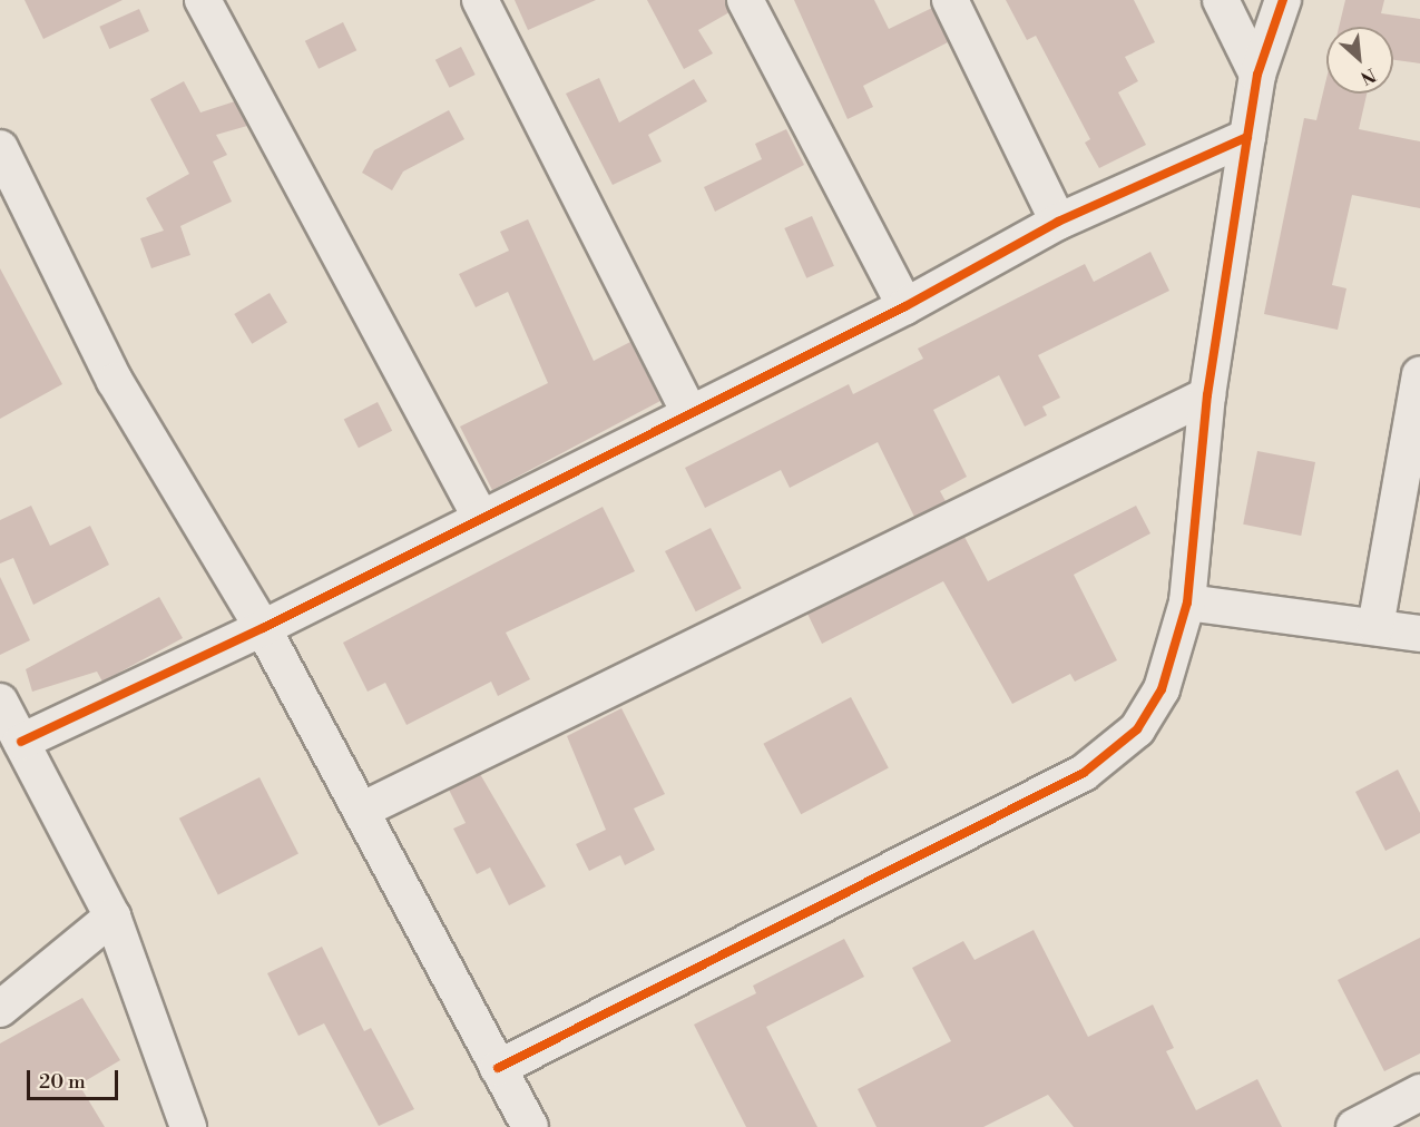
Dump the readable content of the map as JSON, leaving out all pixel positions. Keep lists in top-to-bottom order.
{
  "scale_bar": "20 m",
  "north": "bottom right"
}
